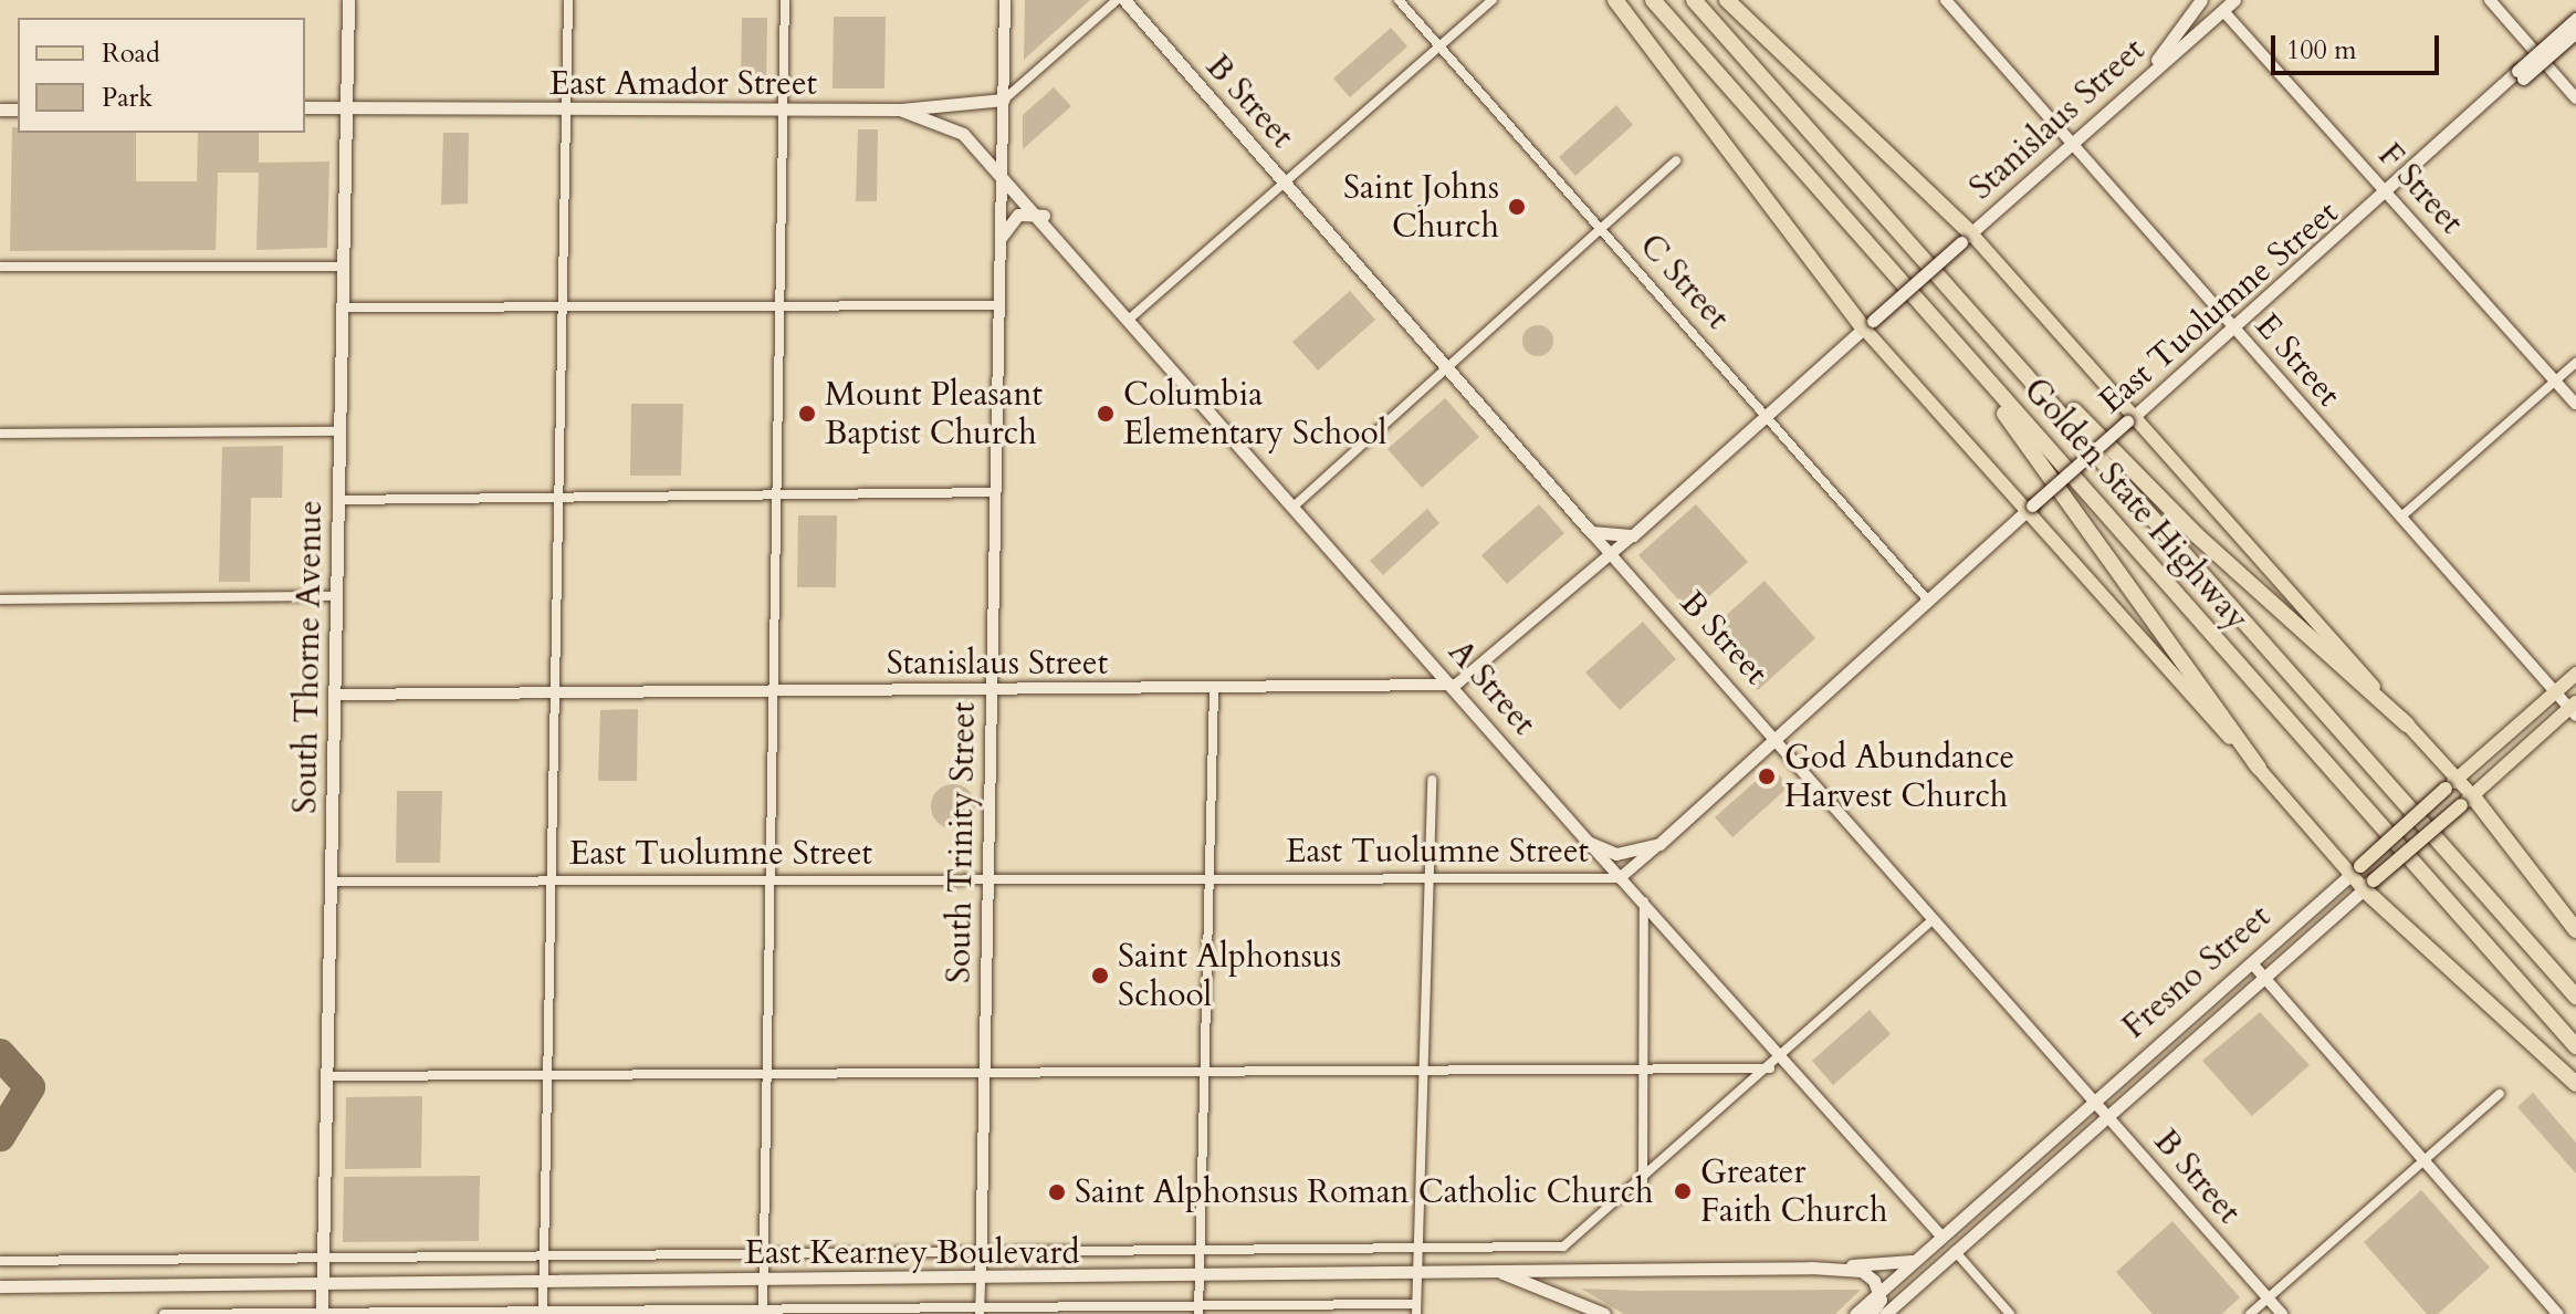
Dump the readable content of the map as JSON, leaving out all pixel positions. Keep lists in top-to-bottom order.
{
  "streets": {
    "highway": ["Golden State Highway"],
    "main road": [
      "East Amador Street",
      "B Street",
      "Stanislaus Street",
      "East Tuolumne Street",
      "South Thorne Avenue",
      "A Street",
      "Fresno Street",
      "East Kearney Boulevard"
    ],
    "street": [
      "F Street",
      "C Street",
      "E Street",
      "South Trinity Street"
    ]
  },
  "crossings": [
    ["East Amador Street", "South Thorne Avenue"],
    ["East Amador Street", "A Street"],
    ["East Amador Street", "South Trinity Street"],
    ["B Street", "East Tuolumne Street"],
    ["B Street", "Fresno Street"],
    ["B Street", "East Kearney Boulevard"],
    ["Stanislaus Street", "F Street"],
    ["Stanislaus Street", "C Street"],
    ["Stanislaus Street", "E Street"],
    ["Stanislaus Street", "South Thorne Avenue"],
    ["Stanislaus Street", "A Street"],
    ["Stanislaus Street", "South Trinity Street"],
    ["F Street", "East Tuolumne Street"],
    ["C Street", "East Tuolumne Street"],
    ["East Tuolumne Street", "E Street"],
    ["East Tuolumne Street", "South Thorne Avenue"],
    ["East Tuolumne Street", "A Street"],
    ["East Tuolumne Street", "South Trinity Street"],
    ["E Street", "Fresno Street"],
    ["South Thorne Avenue", "East Kearney Boulevard"],
    ["A Street", "South Trinity Street"],
    ["A Street", "Fresno Street"],
    ["A Street", "East Kearney Boulevard"],
    ["South Trinity Street", "East Kearney Boulevard"],
    ["Fresno Street", "East Kearney Boulevard"]
  ],
  "places": [
    "Saint Johns Church",
    "Mount Pleasant Baptist Church",
    "Columbia Elementary School",
    "God Abundance Harvest Church",
    "Saint Alphonsus School",
    "Greater Faith Church",
    "Saint Alphonsus Roman Catholic Church"
  ],
  "legend": ["Road", "Park"],
  "scale_bar": "100 m"
}
